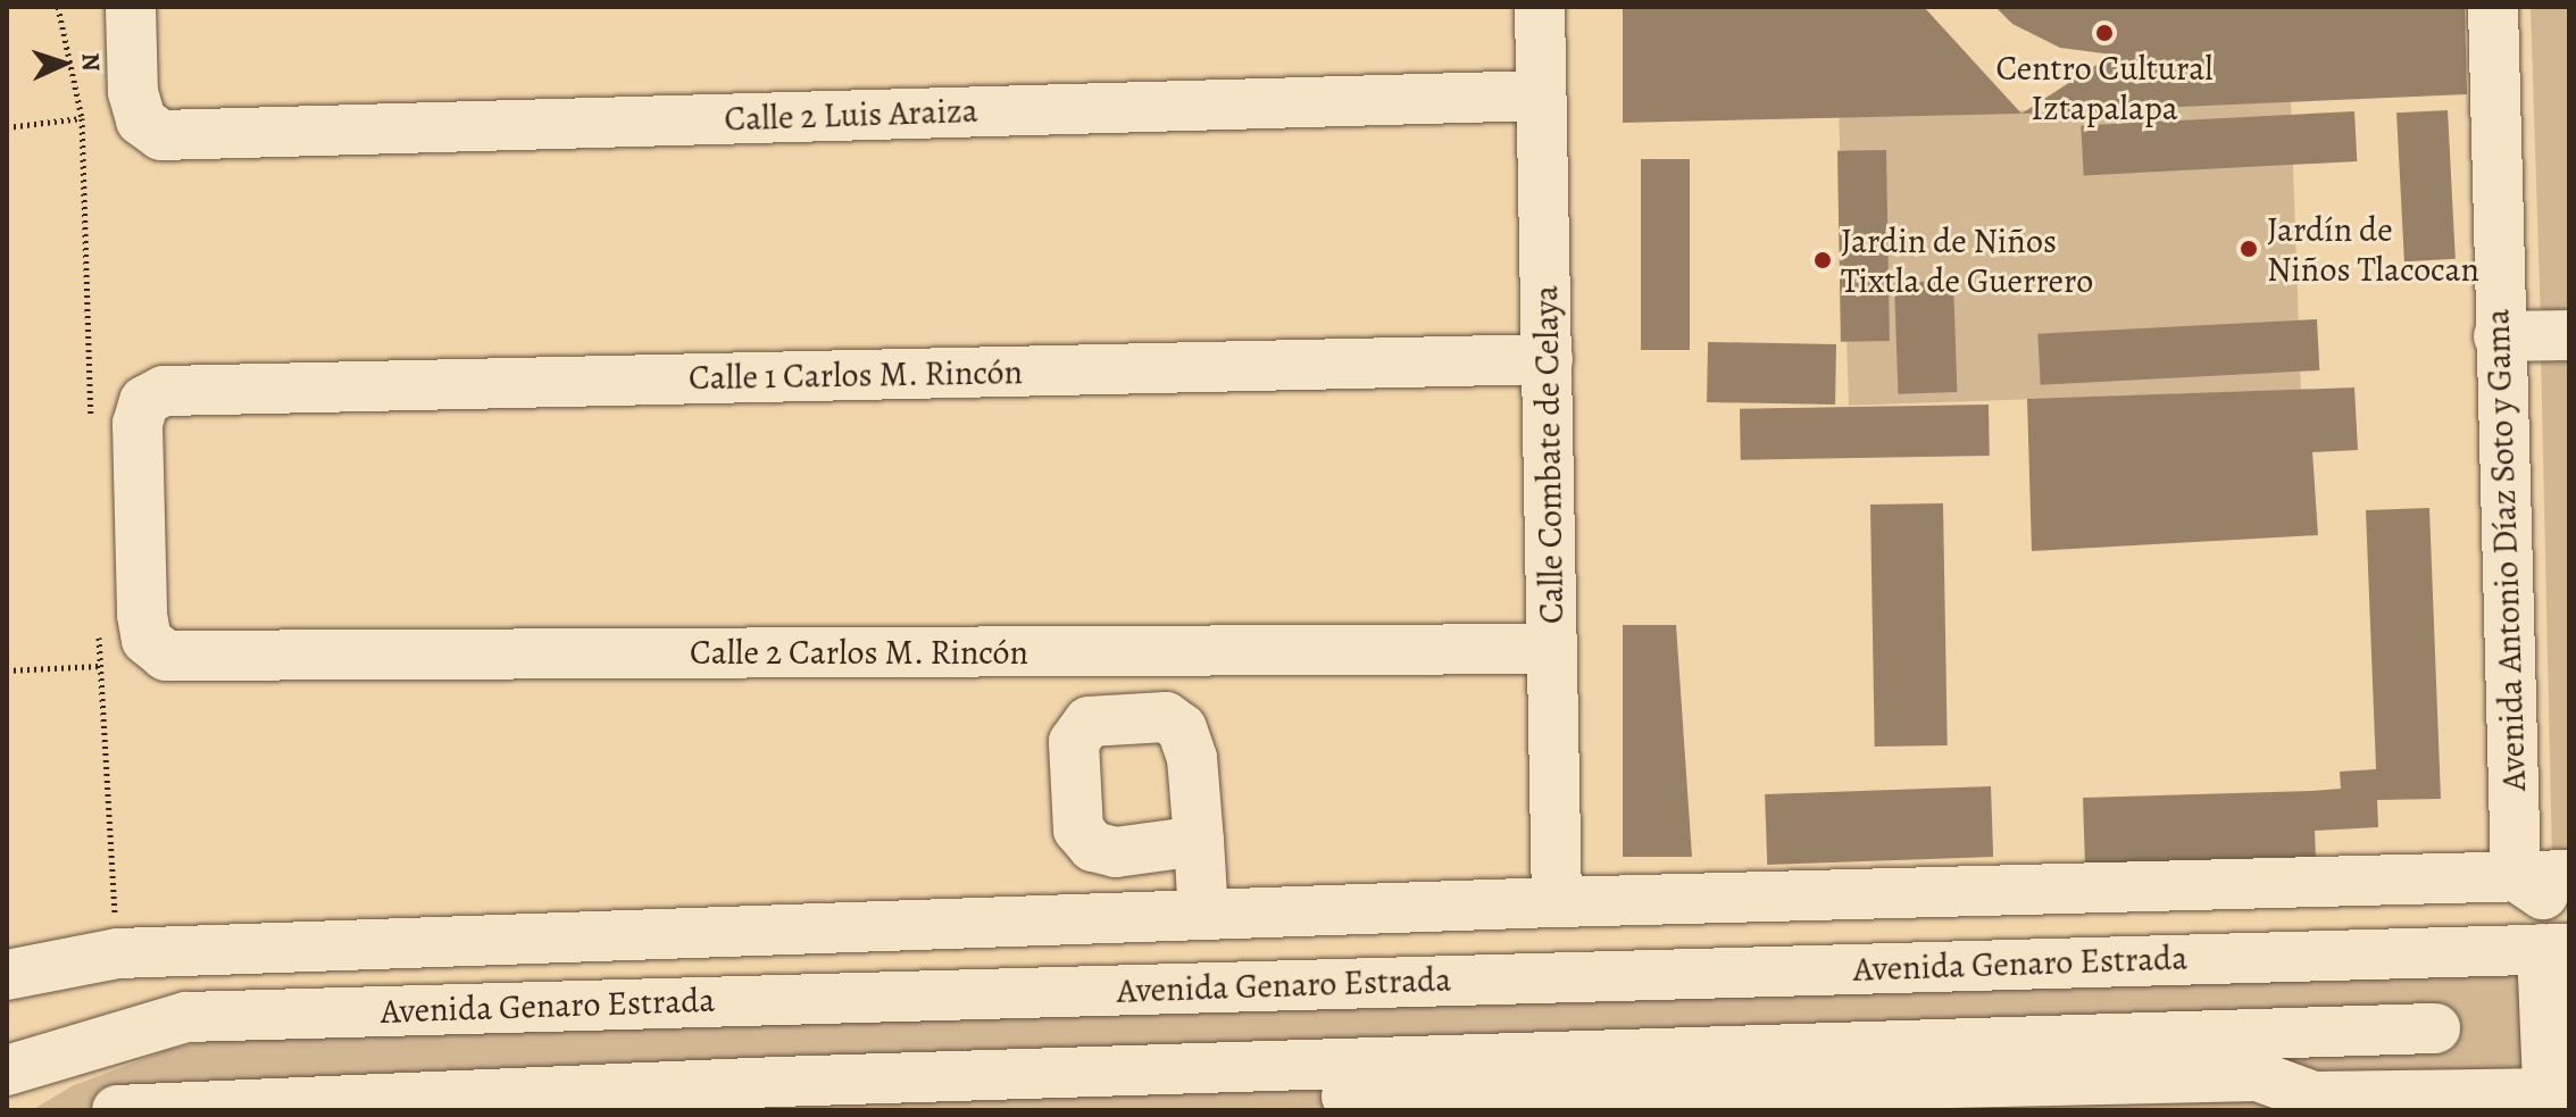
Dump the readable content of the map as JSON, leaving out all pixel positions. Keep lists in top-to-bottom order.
{
  "streets": {
    "street": [
      "Calle 2 Luis Araiza",
      "Calle 1 Carlos M. Rincón",
      "Calle Combate de Celaya",
      "Avenida Antonio Díaz Soto y Gama",
      "Calle 2 Carlos M. Rincón",
      "Avenida Genaro Estrada"
    ]
  },
  "crossings": [
    ["Calle 2 Luis Araiza", "Calle Combate de Celaya"],
    ["Calle 1 Carlos M. Rincón", "Calle Combate de Celaya"],
    ["Calle 1 Carlos M. Rincón", "Calle 2 Carlos M. Rincón"],
    ["Calle Combate de Celaya", "Calle 2 Carlos M. Rincón"],
    ["Calle Combate de Celaya", "Avenida Genaro Estrada"],
    ["Avenida Antonio Díaz Soto y Gama", "Avenida Genaro Estrada"]
  ],
  "places": ["Centro Cultural Iztapalapa", "Jardín de Niños Tlacocan", "Jardin de Niños Tixtla de Guerrero"],
  "north": "right"
}
